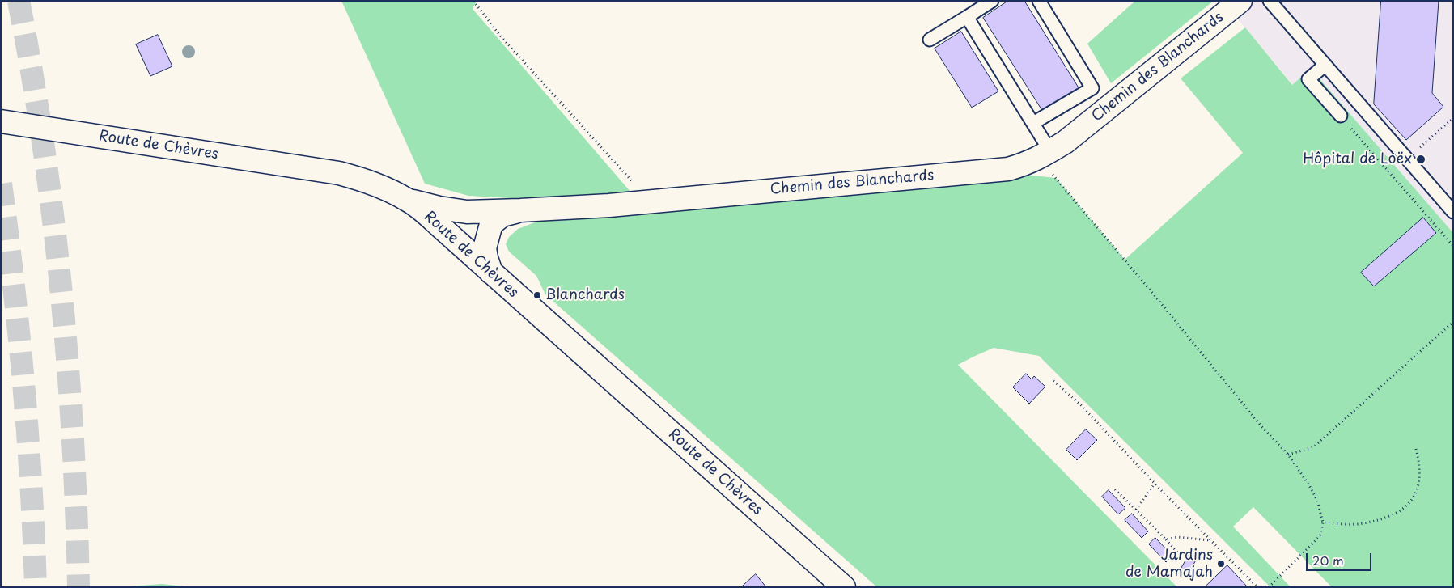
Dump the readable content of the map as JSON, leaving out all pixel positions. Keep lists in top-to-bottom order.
{
  "streets": {
    "street": ["Chemin des Blanchards", "Route de Chèvres"]
  },
  "crossings": [
    ["Chemin des Blanchards", "Route de Chèvres"]
  ],
  "places": ["Hôpital de Loëx", "Blanchards", "Jardins de Mamajah"],
  "scale_bar": "20 m"
}
